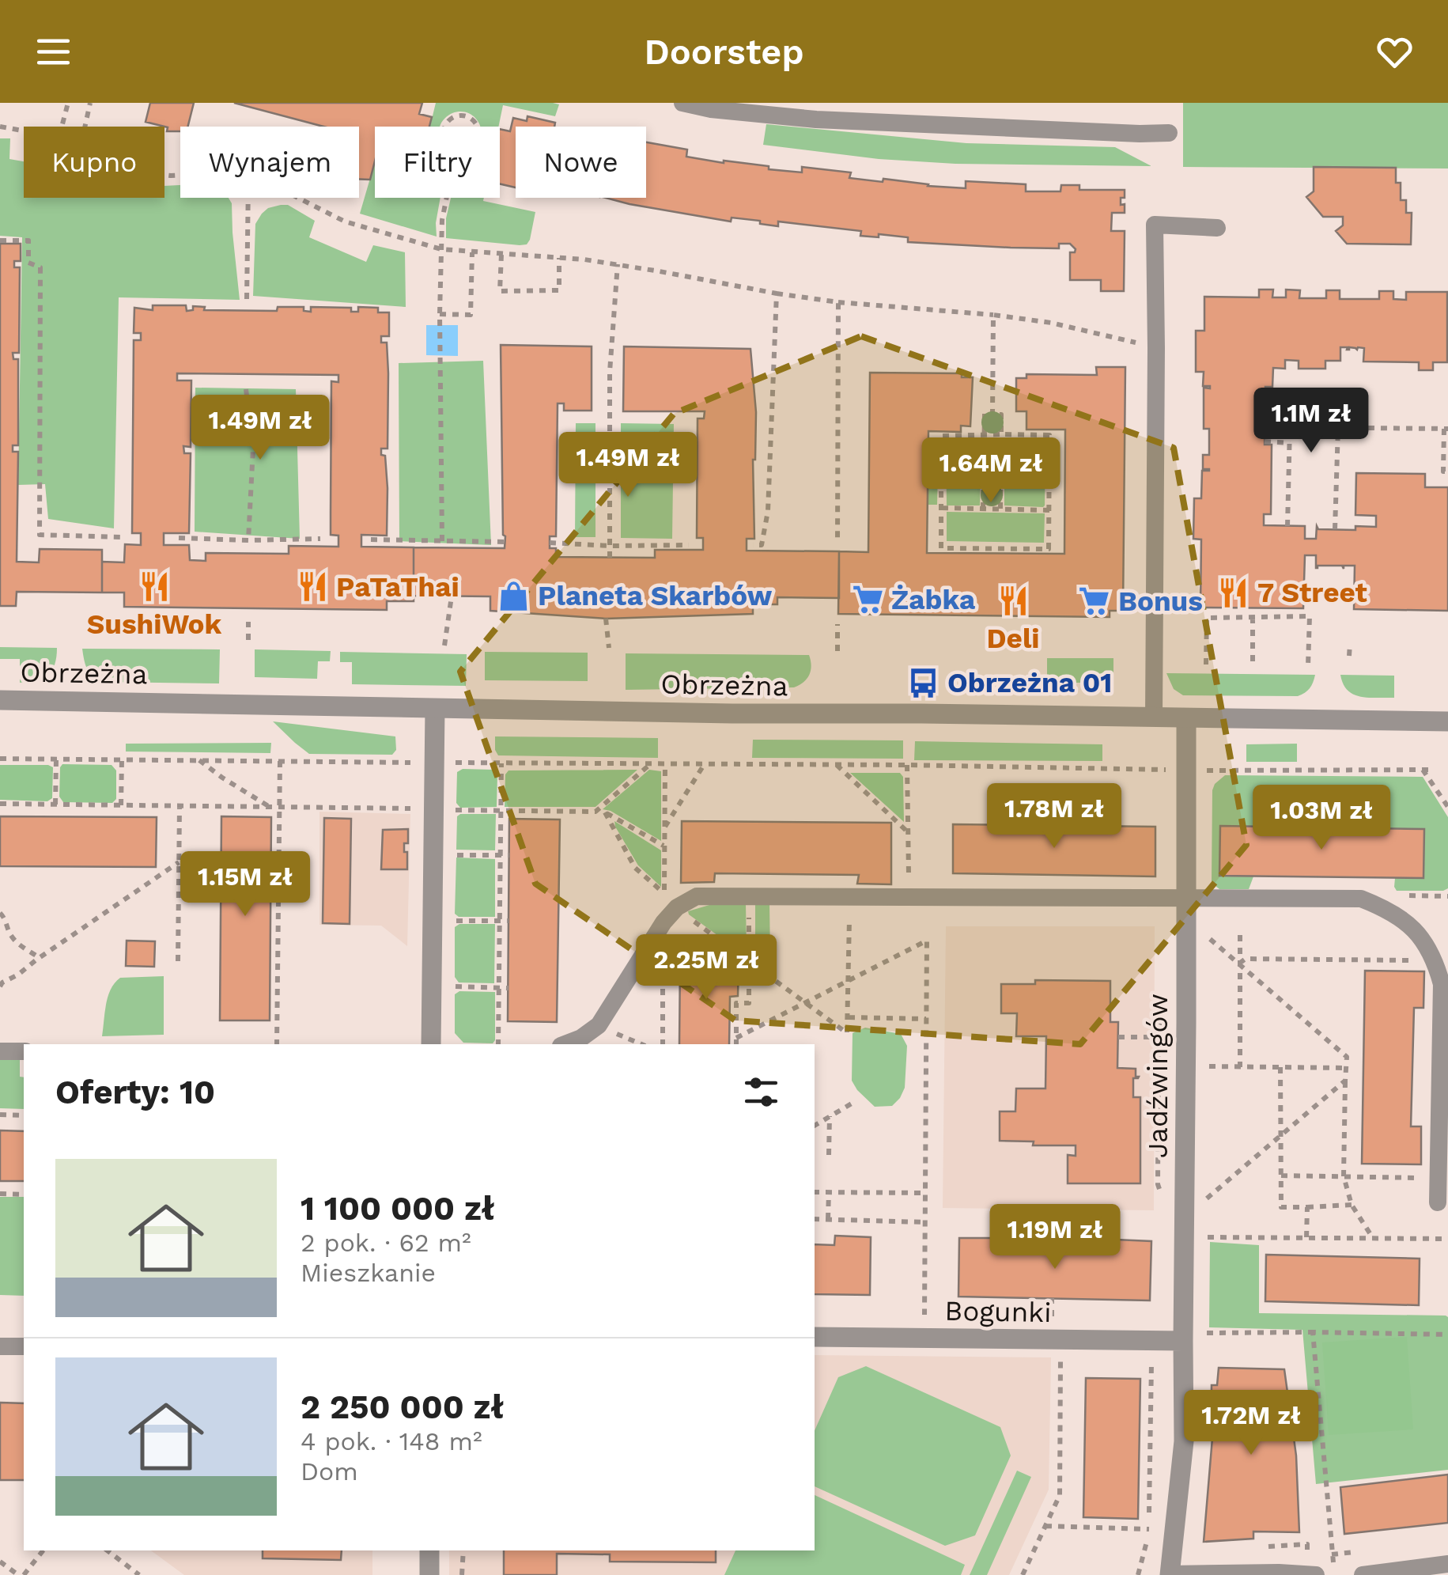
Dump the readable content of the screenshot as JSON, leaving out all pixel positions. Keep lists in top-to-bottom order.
{
  "streets": {
    "street": ["Obrzeżna", "Jadźwingów", "Bogunki"]
  },
  "crossings": [
    ["Obrzeżna", "Jadźwingów"],
    ["Jadźwingów", "Bogunki"]
  ],
  "places": {
    "restaurant": [
      "SushiWok",
      "PaTaThai",
      "7 Street",
      "Deli"
    ],
    "shop": ["Planeta Skarbów"],
    "supermarket": ["Żabka", "Bonus"],
    "bus stop": ["Obrzeżna 01"]
  },
  "page": {
    "header": "Doorstep",
    "chip": [
      "Kupno",
      "Wynajem",
      "Filtry",
      "Nowe"
    ],
    "price": [
      "1.1M zł",
      "1.49M zł",
      "1.49M zł",
      "1.64M zł",
      "1.78M zł",
      "1.03M zł",
      "1.15M zł",
      "2.25M zł",
      "1.19M zł",
      "1.72M zł"
    ],
    "heading": "Oferty: 10",
    "list": [
      {
        "name": "1 100 000 zł",
        "note": "2 pok. · 62 m² · Mieszkanie"
      },
      {
        "name": "2 250 000 zł",
        "note": "4 pok. · 148 m² · Dom"
      }
    ]
  }
}
